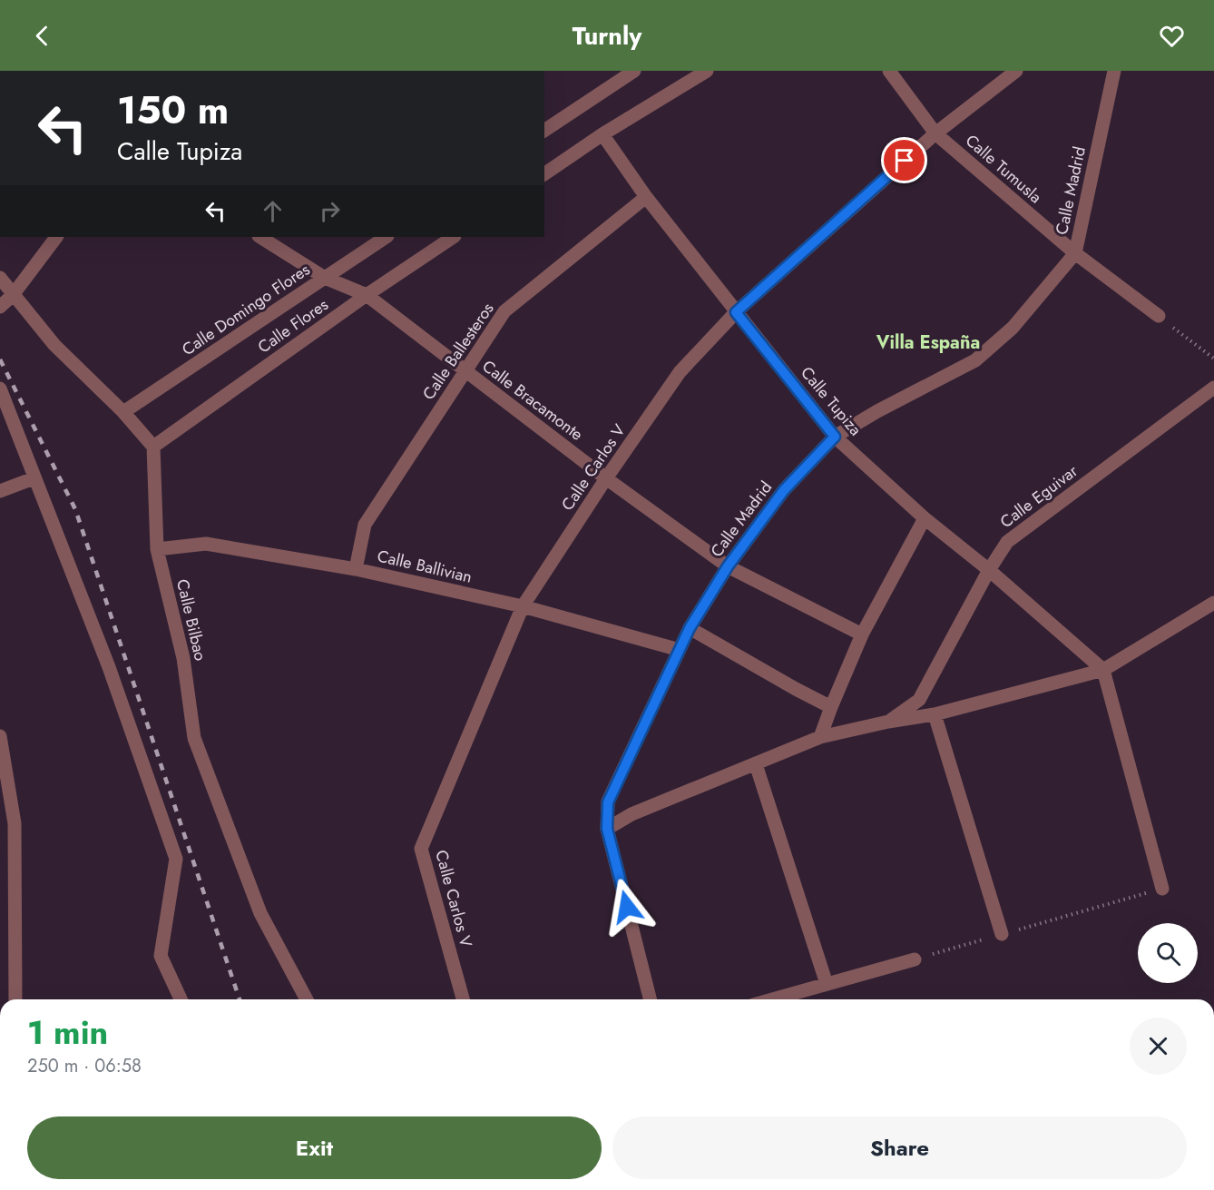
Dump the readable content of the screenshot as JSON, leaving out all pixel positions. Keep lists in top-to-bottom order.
{
  "streets": {
    "street": [
      "Calle Tumusla",
      "Calle Madrid",
      "Calle Domingo Flores",
      "Calle Flores",
      "Calle Ballesteros",
      "Calle Bracamonte",
      "Calle Tupiza",
      "Calle Carlos V",
      "Calle Eguivar",
      "Calle Ballivian",
      "Calle Bilbao"
    ]
  },
  "crossings": [
    ["Calle Tumusla", "Calle Madrid"],
    ["Calle Tumusla", "Calle Carlos V"],
    ["Calle Madrid", "Calle Bracamonte"],
    ["Calle Madrid", "Calle Tupiza"],
    ["Calle Madrid", "Calle Ballivian"],
    ["Calle Domingo Flores", "Calle Bracamonte"],
    ["Calle Flores", "Calle Bracamonte"],
    ["Calle Flores", "Calle Bilbao"],
    ["Calle Ballesteros", "Calle Bracamonte"],
    ["Calle Ballesteros", "Calle Tupiza"],
    ["Calle Ballesteros", "Calle Ballivian"],
    ["Calle Bracamonte", "Calle Carlos V"],
    ["Calle Tupiza", "Calle Carlos V"],
    ["Calle Tupiza", "Calle Eguivar"],
    ["Calle Carlos V", "Calle Ballivian"],
    ["Calle Ballivian", "Calle Bilbao"]
  ],
  "districts": ["Villa España"],
  "page": {
    "header": "Turnly",
    "turn": ["150 m", "Calle Tupiza"],
    "heading": ["1 min", "250 m · 06:58"],
    "buttons": ["Exit", "Share"]
  }
}
